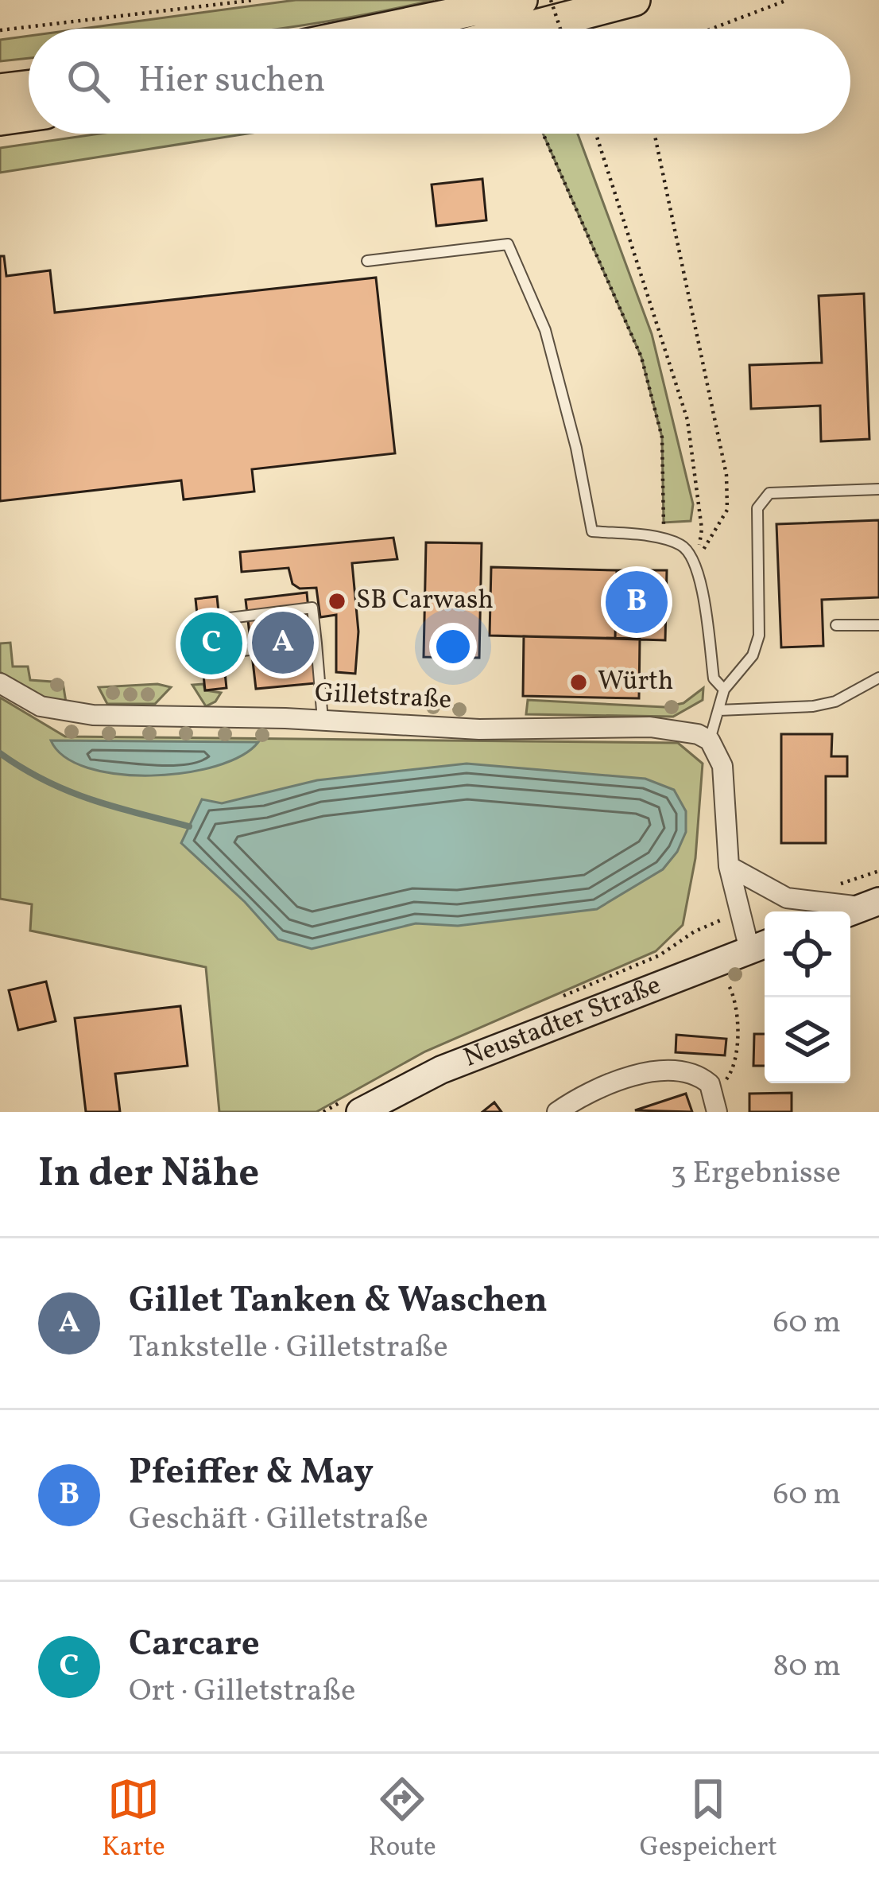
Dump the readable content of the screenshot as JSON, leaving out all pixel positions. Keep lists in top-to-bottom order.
{
  "streets": {
    "main road": ["Neustadter Straße"],
    "street": ["Gilletstraße"]
  },
  "places": ["SB Carwash", "Würth"],
  "page": {
    "search": "Hier suchen",
    "pins": ["B", "A", "C"],
    "heading": ["In der Nähe", "3 Ergebnisse"],
    "list": [
      {
        "mark": "A",
        "name": "Gillet Tanken & Waschen",
        "note": "Tankstelle · Gilletstraße",
        "value": "60 m"
      },
      {
        "mark": "B",
        "name": "Pfeiffer & May",
        "note": "Geschäft · Gilletstraße",
        "value": "60 m"
      },
      {
        "mark": "C",
        "name": "Carcare",
        "note": "Ort · Gilletstraße",
        "value": "80 m"
      }
    ],
    "nav": ["Karte", "Route", "Gespeichert"]
  }
}
